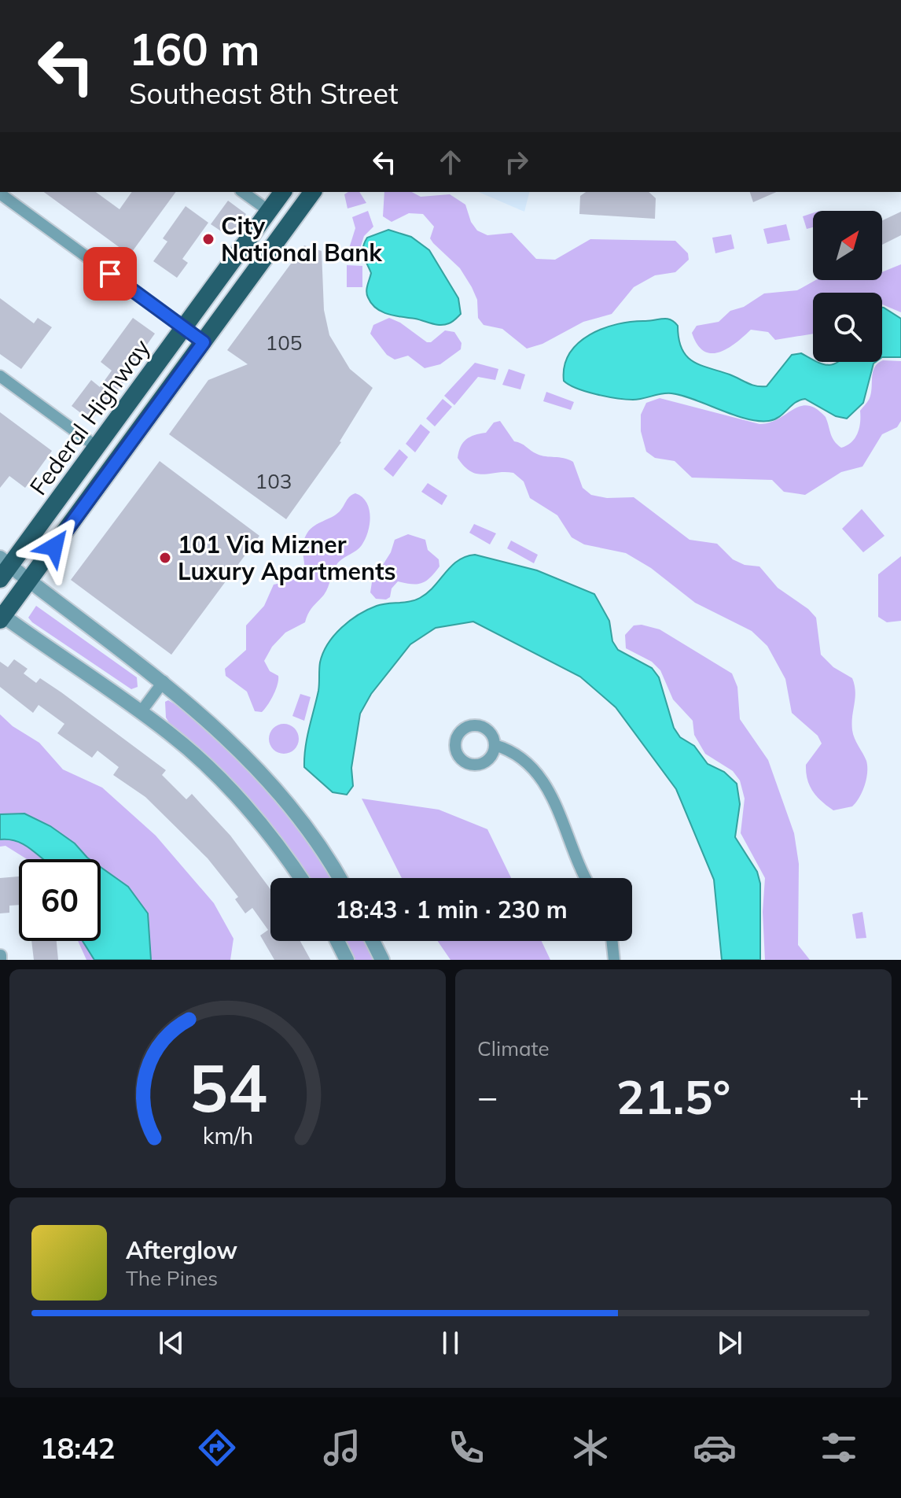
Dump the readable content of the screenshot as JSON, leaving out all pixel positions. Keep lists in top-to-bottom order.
{
  "streets": {
    "main road": ["Federal Highway"]
  },
  "places": ["City National Bank", "101 Via Mizner Luxury Apartments"],
  "house_numbers": ["105", "103"],
  "north": "top right",
  "page": {
    "turn": ["160 m", "Southeast 8th Street"],
    "limit": "60",
    "trip": "18:43 · 1 min · 230 m",
    "tile": "Climate",
    "heat": ["−", "21.5°", "+"],
    "song": ["Afterglow", "The Pines"],
    "tabs": "18:42",
    "gauge": ["54", "km/h"]
  }
}
